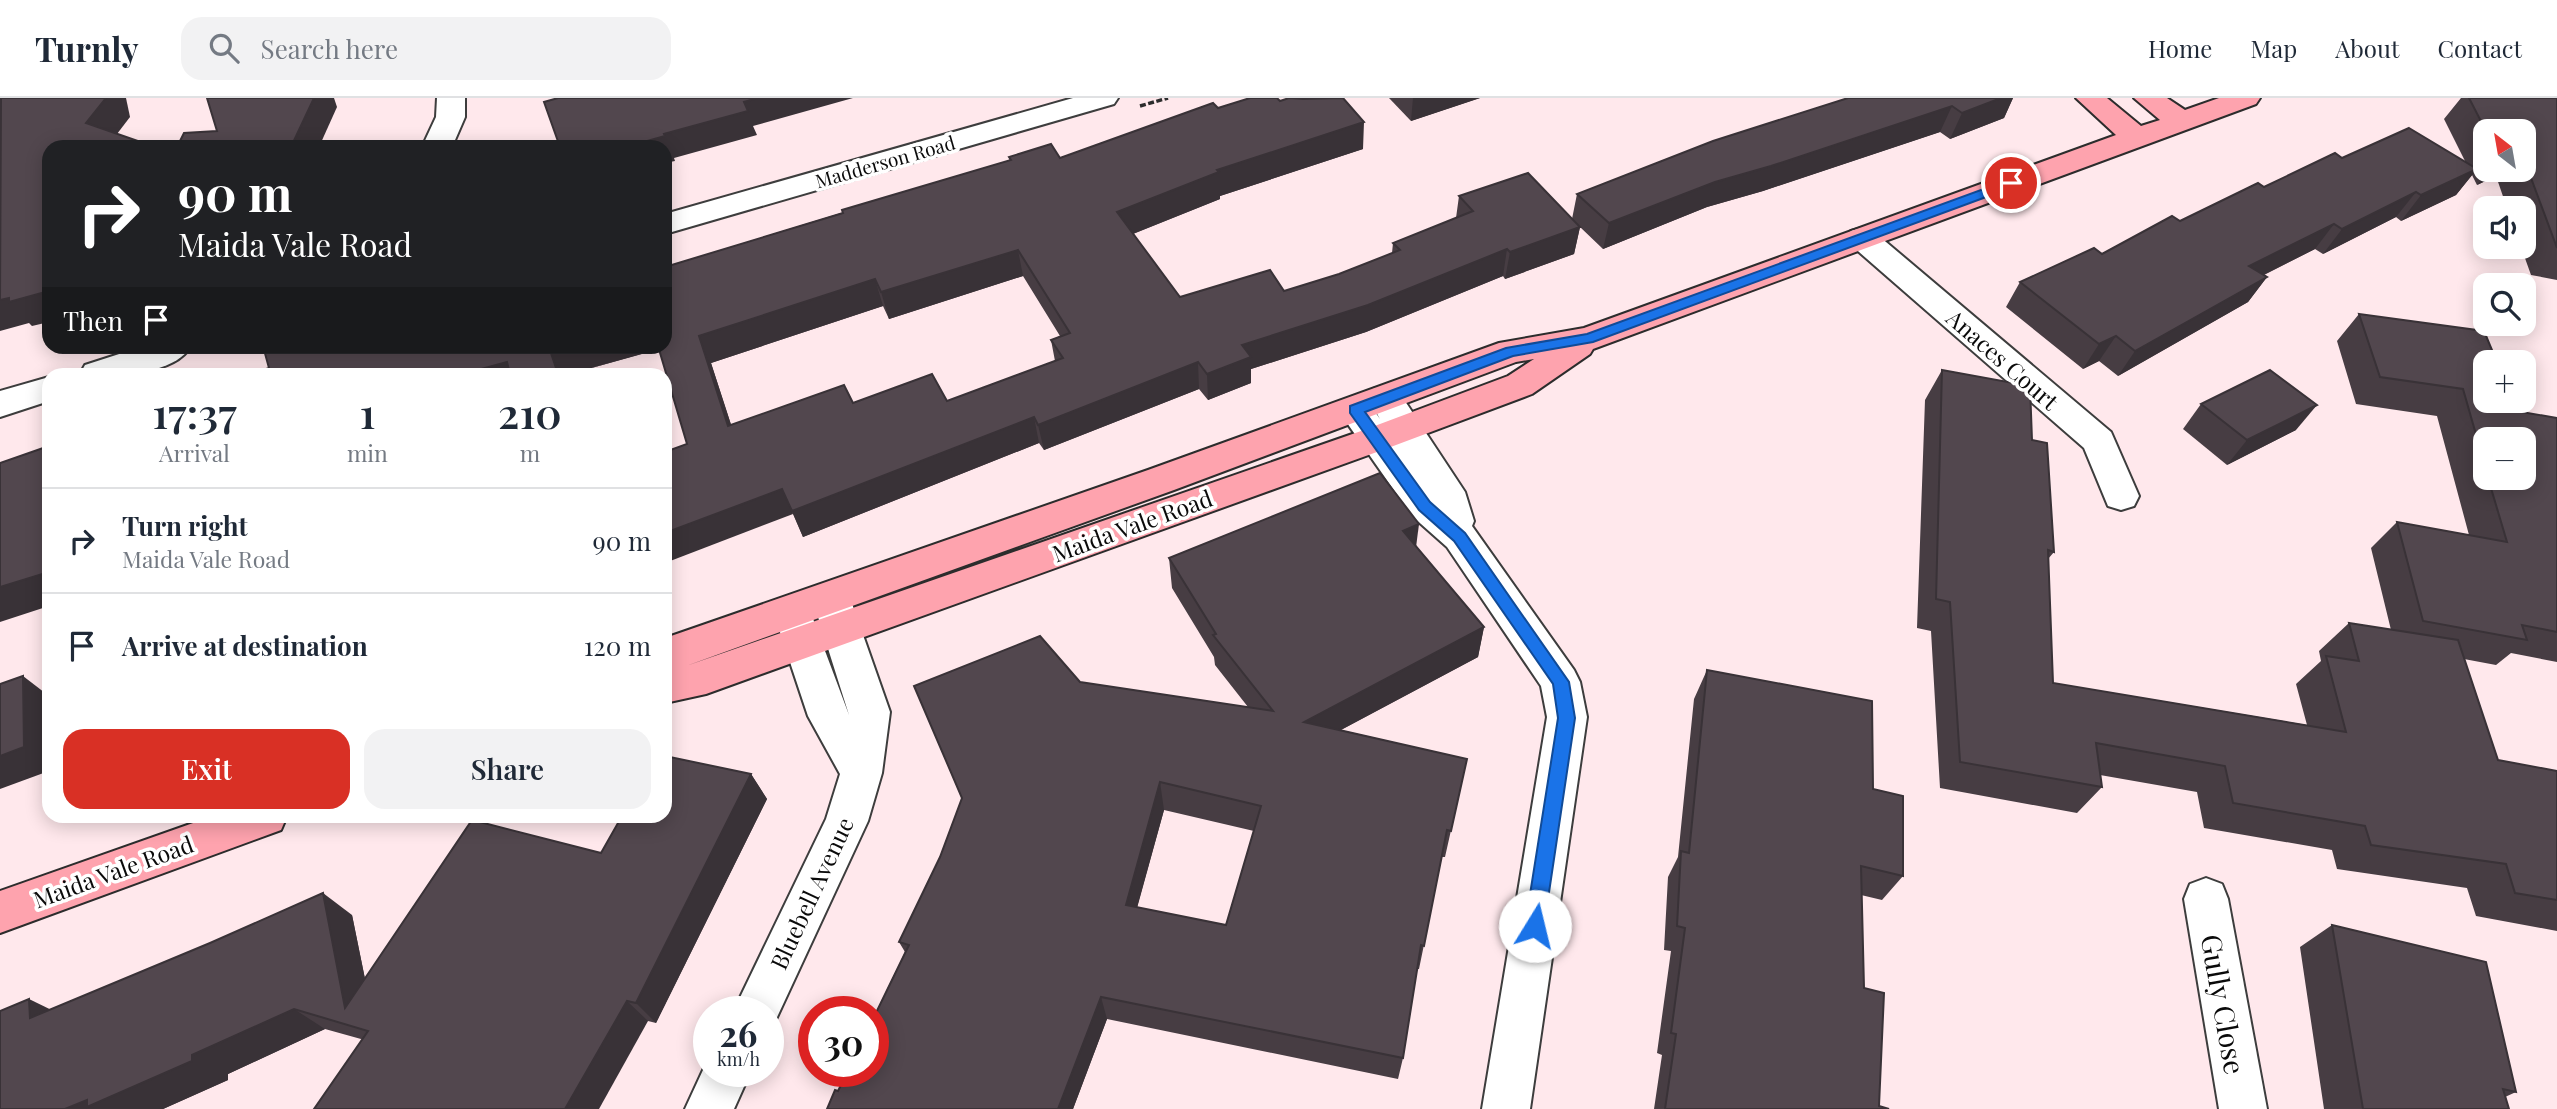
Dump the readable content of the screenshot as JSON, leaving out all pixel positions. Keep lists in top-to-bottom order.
{
  "streets": {
    "main road": ["Maida Vale Road"],
    "street": [
      "Madderson Road",
      "Anaces Court",
      "Bluebell Avenue",
      "Gully Close"
    ]
  },
  "crossings": [
    ["Anaces Court", "Maida Vale Road"],
    ["Maida Vale Road", "Bluebell Avenue"]
  ],
  "north": "top left",
  "page": {
    "header": "Turnly",
    "search": "Search here",
    "nav": [
      "Home",
      "Map",
      "About",
      "Contact"
    ],
    "map_buttons": ["+", "−"],
    "turn": ["90 m", "Maida Vale Road"],
    "then": "Then",
    "eta": [
      "17:37",
      "Arrival",
      "1",
      "min",
      "210",
      "m"
    ],
    "list": [
      {
        "name": "Turn right",
        "note": "Maida Vale Road",
        "value": "90 m"
      },
      {
        "name": "Arrive at destination",
        "value": "120 m"
      }
    ],
    "buttons": ["Exit", "Share"],
    "speed": "26 km/h",
    "limit": "30"
  }
}
